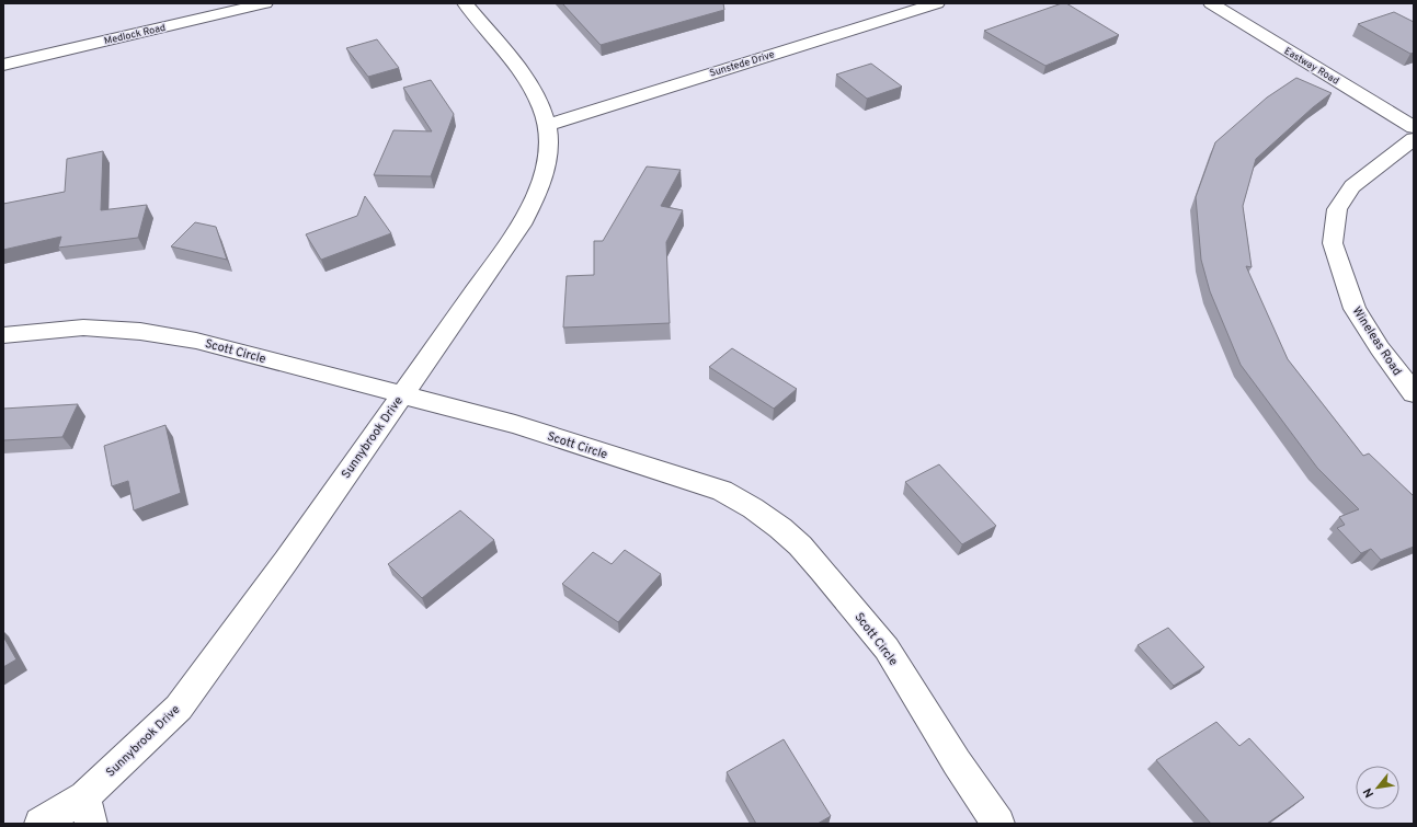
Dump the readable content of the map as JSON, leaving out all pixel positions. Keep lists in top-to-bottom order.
{
  "streets": {
    "street": [
      "Medlock Road",
      "Sunstede Drive",
      "Eastway Road",
      "Wineleas Road",
      "Scott Circle",
      "Sunnybrook Drive"
    ]
  },
  "crossings": [
    ["Sunstede Drive", "Sunnybrook Drive"],
    ["Scott Circle", "Sunnybrook Drive"]
  ],
  "north": "bottom left"
}
